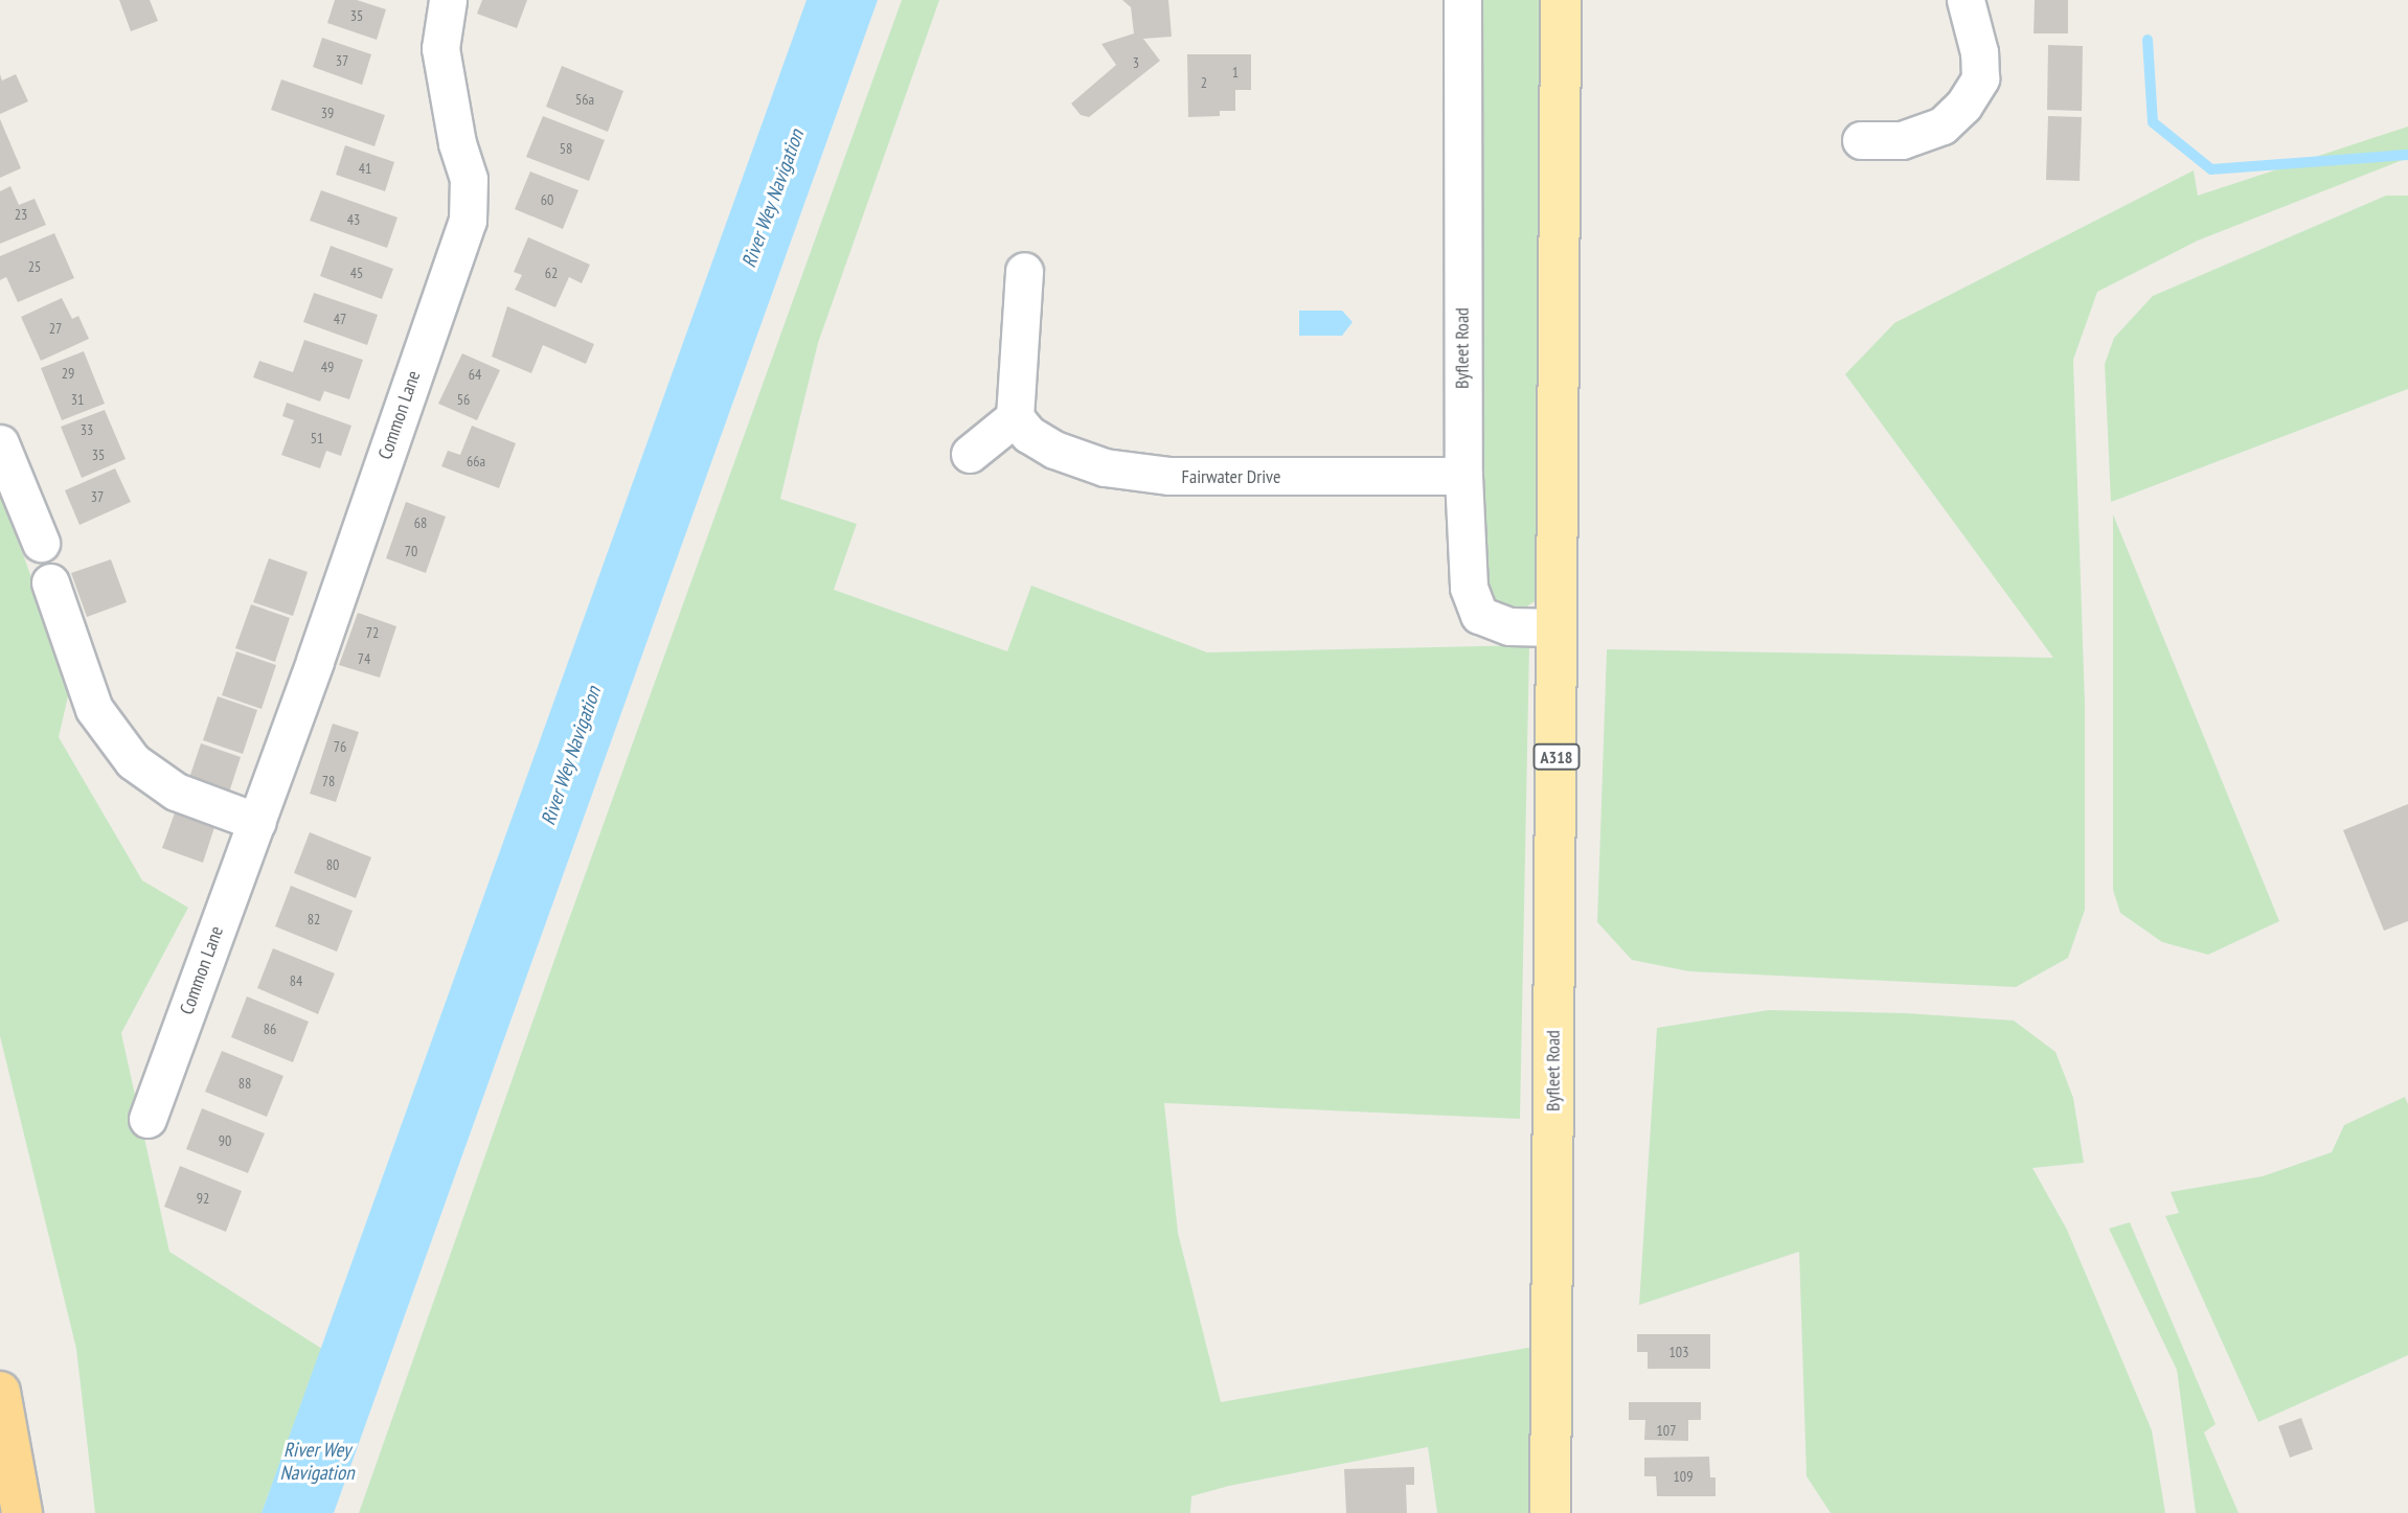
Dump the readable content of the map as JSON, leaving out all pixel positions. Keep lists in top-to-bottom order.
{
  "streets": {
    "main road": ["Byfleet Road", "A318"],
    "street": ["Common Lane", "Fairwater Drive"]
  },
  "crossings": [
    ["Byfleet Road", "Fairwater Drive"]
  ],
  "water": ["River Wey Navigation"],
  "house_numbers": [
    "35",
    "37",
    "3",
    "1",
    "2",
    "56a",
    "39",
    "58",
    "41",
    "60",
    "23",
    "43",
    "25",
    "45",
    "62",
    "47",
    "27",
    "49",
    "29",
    "64",
    "31",
    "56",
    "33",
    "51",
    "35",
    "66a",
    "37",
    "68",
    "70",
    "72",
    "74",
    "76",
    "78",
    "80",
    "82",
    "84",
    "86",
    "88",
    "90",
    "92",
    "103",
    "107",
    "109"
  ]
}
